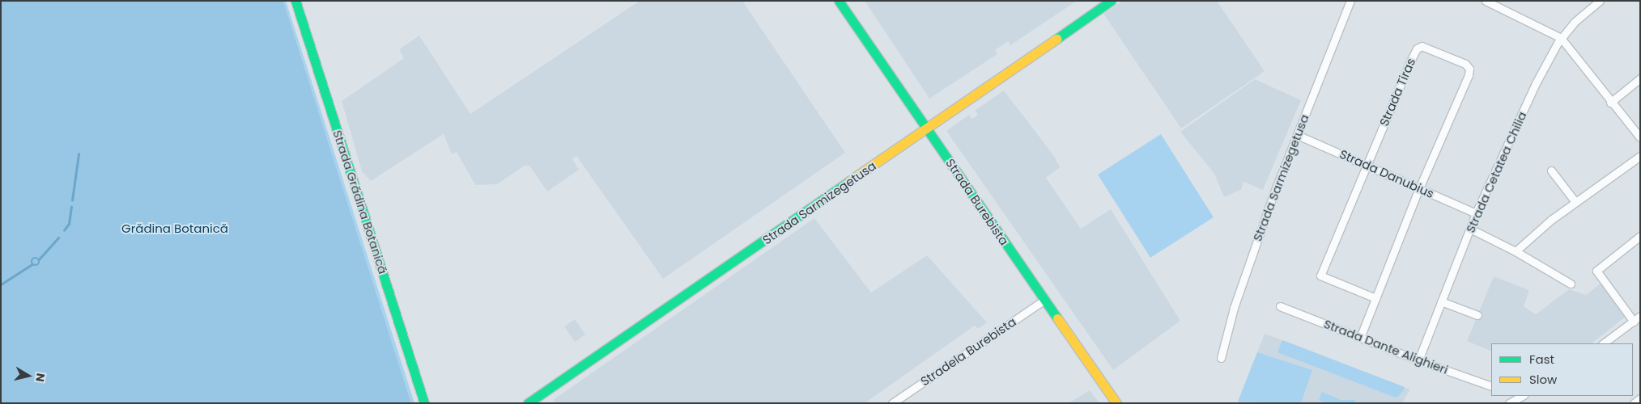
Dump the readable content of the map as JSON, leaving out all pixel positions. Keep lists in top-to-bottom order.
{
  "streets": {
    "main road": ["Strada Sarmizegetusa", "Strada Grădina Botanică", "Strada Burebista"],
    "street": [
      "Strada Tiras",
      "Strada Cetatea Chilia",
      "Strada Danubius",
      "Strada Dante Alighieri",
      "Stradela Burebista"
    ]
  },
  "crossings": [
    ["Strada Tiras", "Strada Danubius"],
    ["Strada Tiras", "Strada Dante Alighieri"],
    ["Strada Cetatea Chilia", "Strada Danubius"],
    ["Strada Cetatea Chilia", "Strada Dante Alighieri"],
    ["Strada Danubius", "Strada Sarmizegetusa"],
    ["Strada Sarmizegetusa", "Strada Burebista"],
    ["Strada Burebista", "Stradela Burebista"]
  ],
  "parks": ["Grădina Botanică"],
  "legend": ["Fast", "Slow"],
  "north": "right"
}
